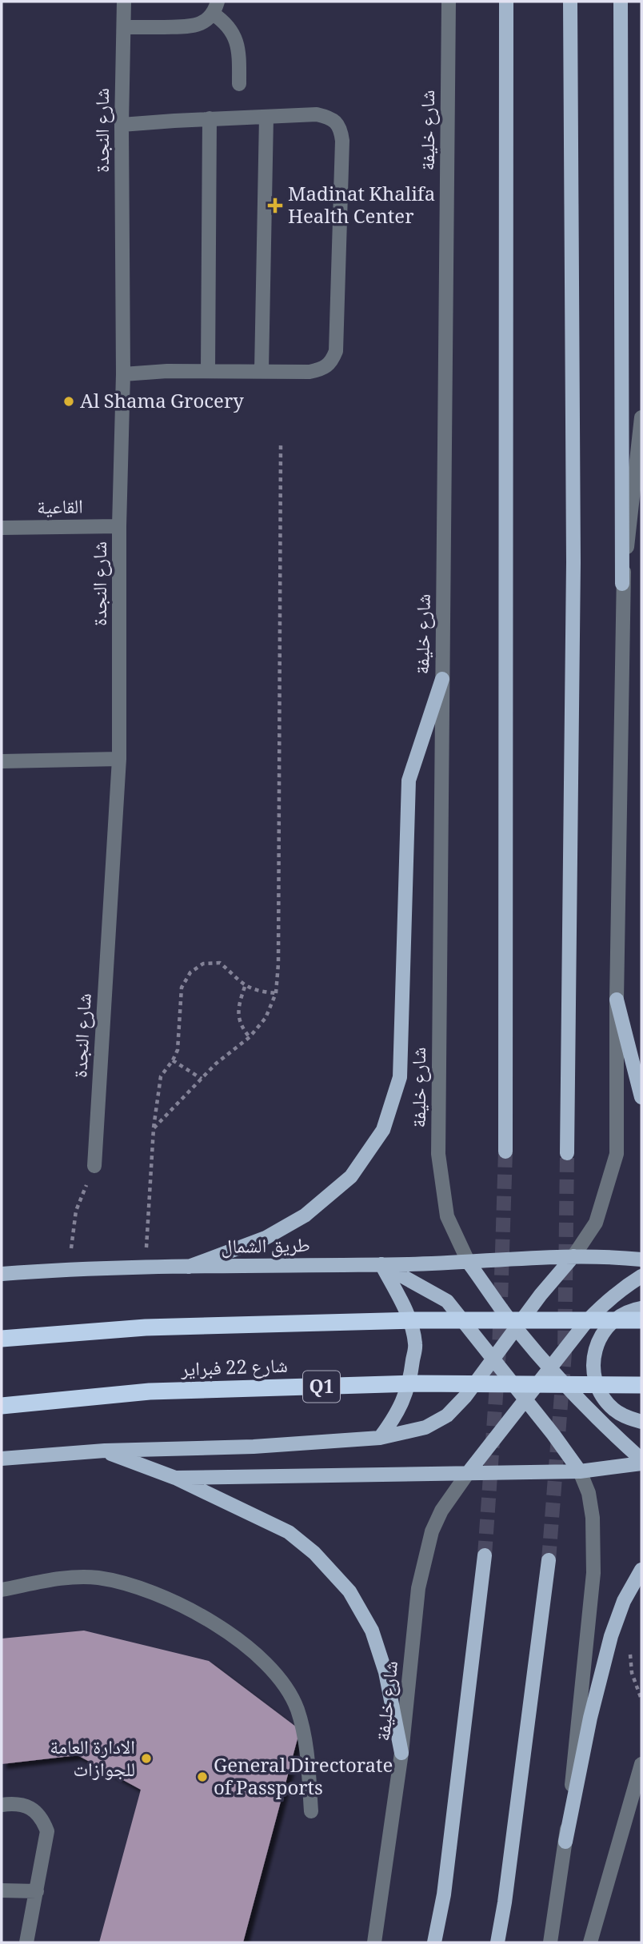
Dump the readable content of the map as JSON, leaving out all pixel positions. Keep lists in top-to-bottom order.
{
  "streets": {
    "highway": ["شارع 22 فبراير", "Q1"],
    "main road": ["طريق الشمال"],
    "street": ["شارع النجدة", "شارع خليفة", "القاعية"]
  },
  "crossings": [
    ["شارع النجدة", "القاعية"],
    ["شارع خليفة", "طريق الشمال"]
  ],
  "places": {
    "health": ["Madinat Khalifa Health Center"],
    "other": ["Al Shama Grocery", "الادارة العامة للجوازات", "General Directorate of Passports"]
  }
}
